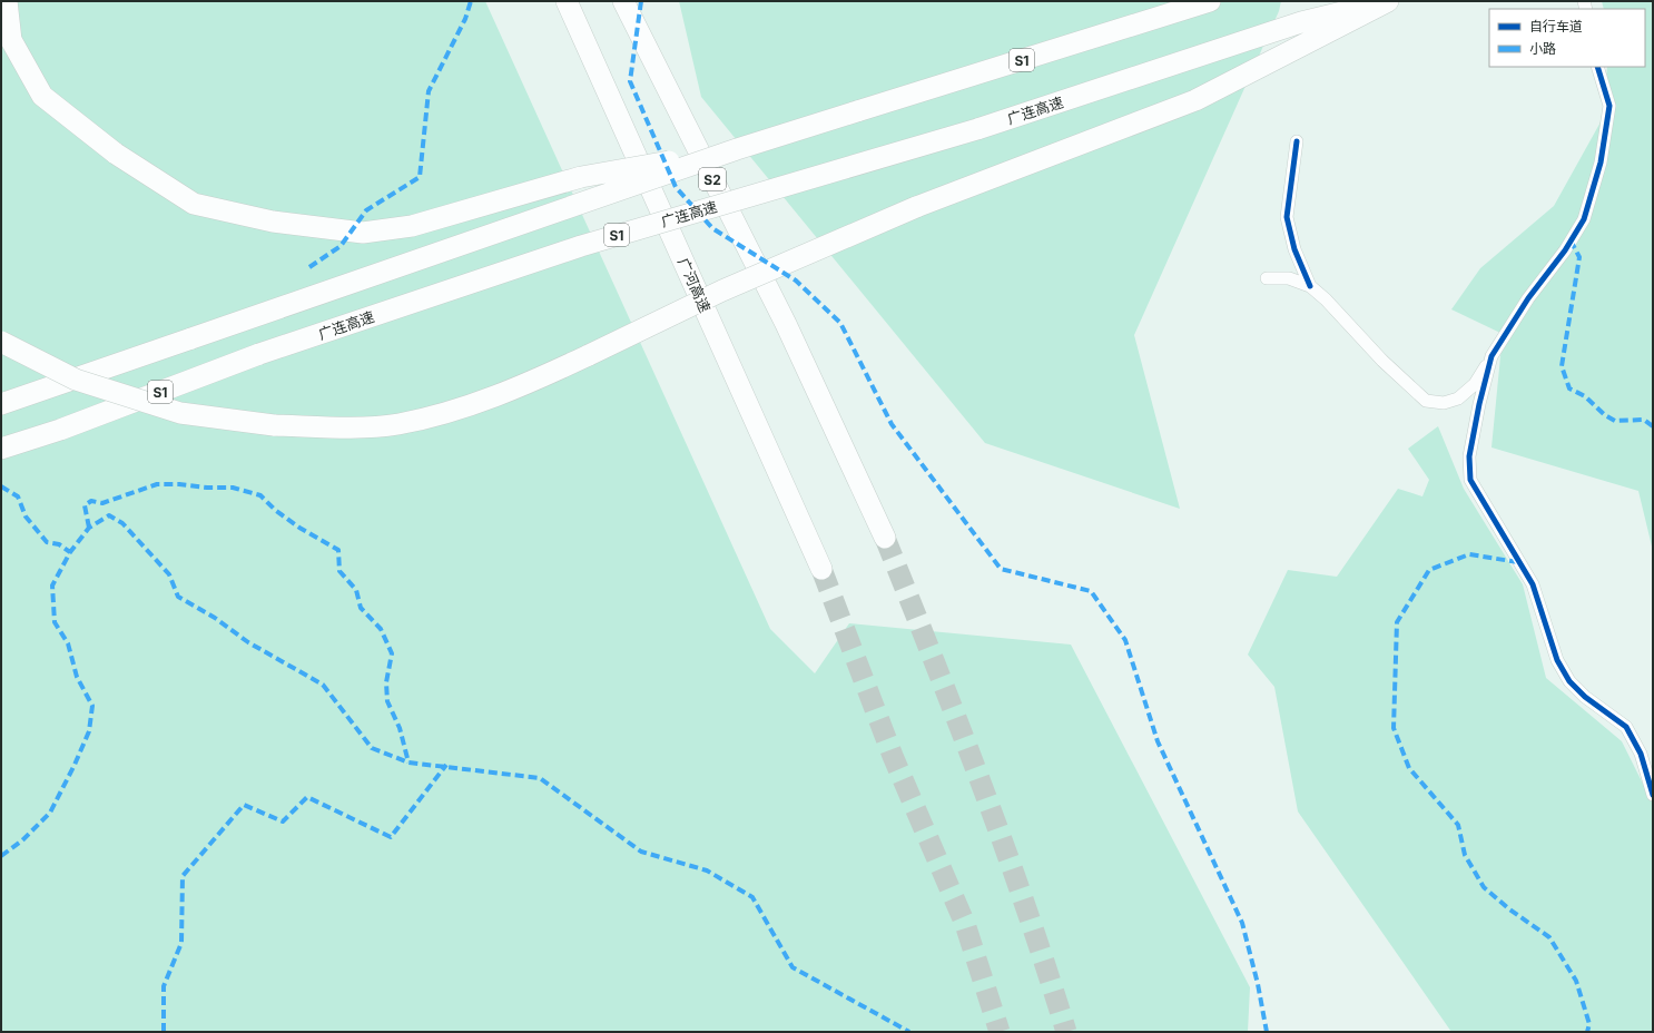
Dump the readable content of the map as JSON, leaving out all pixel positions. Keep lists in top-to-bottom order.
{
  "streets": {
    "highway": [
      "S1",
      "广连高速",
      "S2",
      "广河高速"
    ]
  },
  "legend": ["自行车道", "小路"]
}
